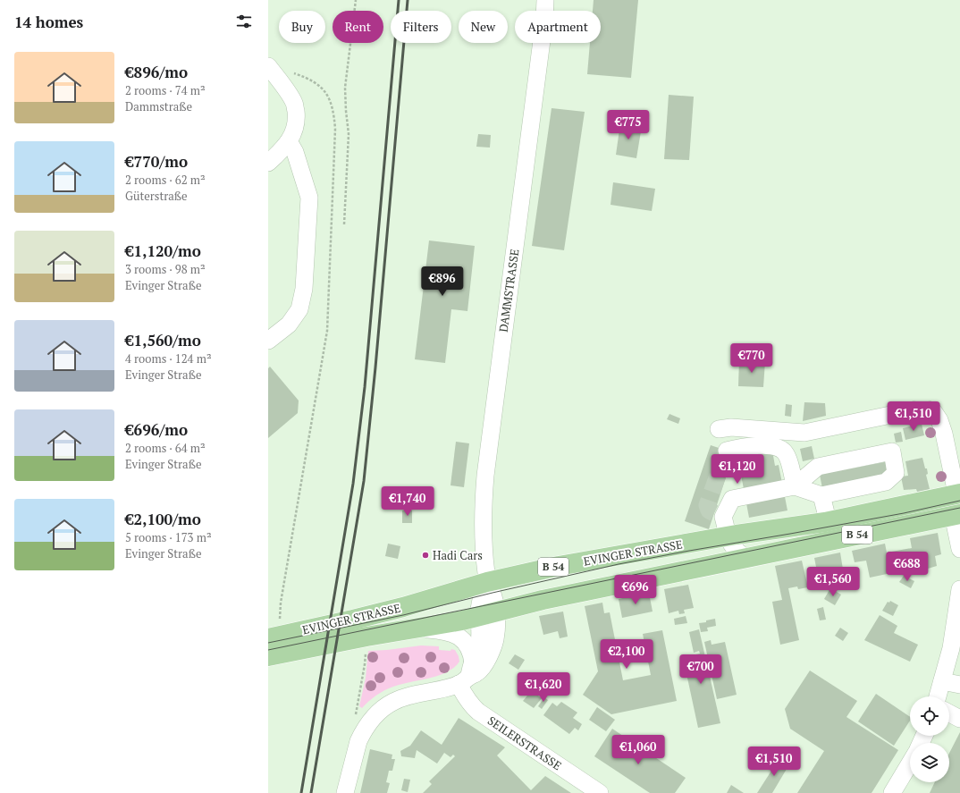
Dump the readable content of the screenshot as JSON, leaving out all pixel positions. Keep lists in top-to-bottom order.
{
  "streets": {
    "main road": ["B 54", "EVINGER STRASSE"],
    "street": ["DAMMSTRASSE", "SEILERSTRASSE"]
  },
  "crossings": [
    ["DAMMSTRASSE", "EVINGER STRASSE"],
    ["DAMMSTRASSE", "SEILERSTRASSE"],
    ["EVINGER STRASSE", "SEILERSTRASSE"]
  ],
  "places": ["Hadi Cars"],
  "page": {
    "heading": "14 homes",
    "chip": [
      "Buy",
      "Rent",
      "Filters",
      "New",
      "Apartment"
    ],
    "list": [
      {
        "name": "€896/mo",
        "note": "2 rooms · 74 m² · Dammstraße"
      },
      {
        "name": "€770/mo",
        "note": "2 rooms · 62 m² · Güterstraße"
      },
      {
        "name": "€1,120/mo",
        "note": "3 rooms · 98 m² · Evinger Straße"
      },
      {
        "name": "€1,560/mo",
        "note": "4 rooms · 124 m² · Evinger Straße"
      },
      {
        "name": "€696/mo",
        "note": "2 rooms · 64 m² · Evinger Straße"
      },
      {
        "name": "€2,100/mo",
        "note": "5 rooms · 173 m² · Evinger Straße"
      }
    ],
    "price": [
      "€775",
      "€896",
      "€770",
      "€1,510",
      "€1,120",
      "€1,740",
      "€688",
      "€1,560",
      "€696",
      "€2,100",
      "€700",
      "€1,620",
      "€1,060",
      "€1,510"
    ]
  }
}
